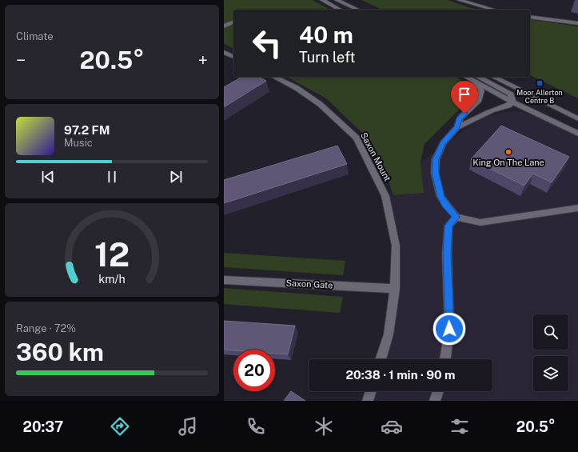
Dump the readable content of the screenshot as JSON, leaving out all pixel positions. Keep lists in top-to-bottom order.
{
  "streets": {
    "street": ["Saxon Mount", "Saxon Gate"]
  },
  "crossings": [
    ["Saxon Mount", "Saxon Gate"]
  ],
  "places": {
    "transit": ["Moor Allerton Centre B"],
    "other": ["King On The Lane"]
  },
  "page": {
    "tile": [
      "Climate",
      ["Range · 72%", "360 km"]
    ],
    "turn": ["40 m", "Turn left"],
    "heat": ["−", "20.5°", "+"],
    "song": ["97.2 FM", "Music"],
    "limit": "20",
    "trip": "20:38 · 1 min · 90 m",
    "tabs": ["20:37", "20.5°"],
    "gauge": ["12", "km/h"]
  }
}
